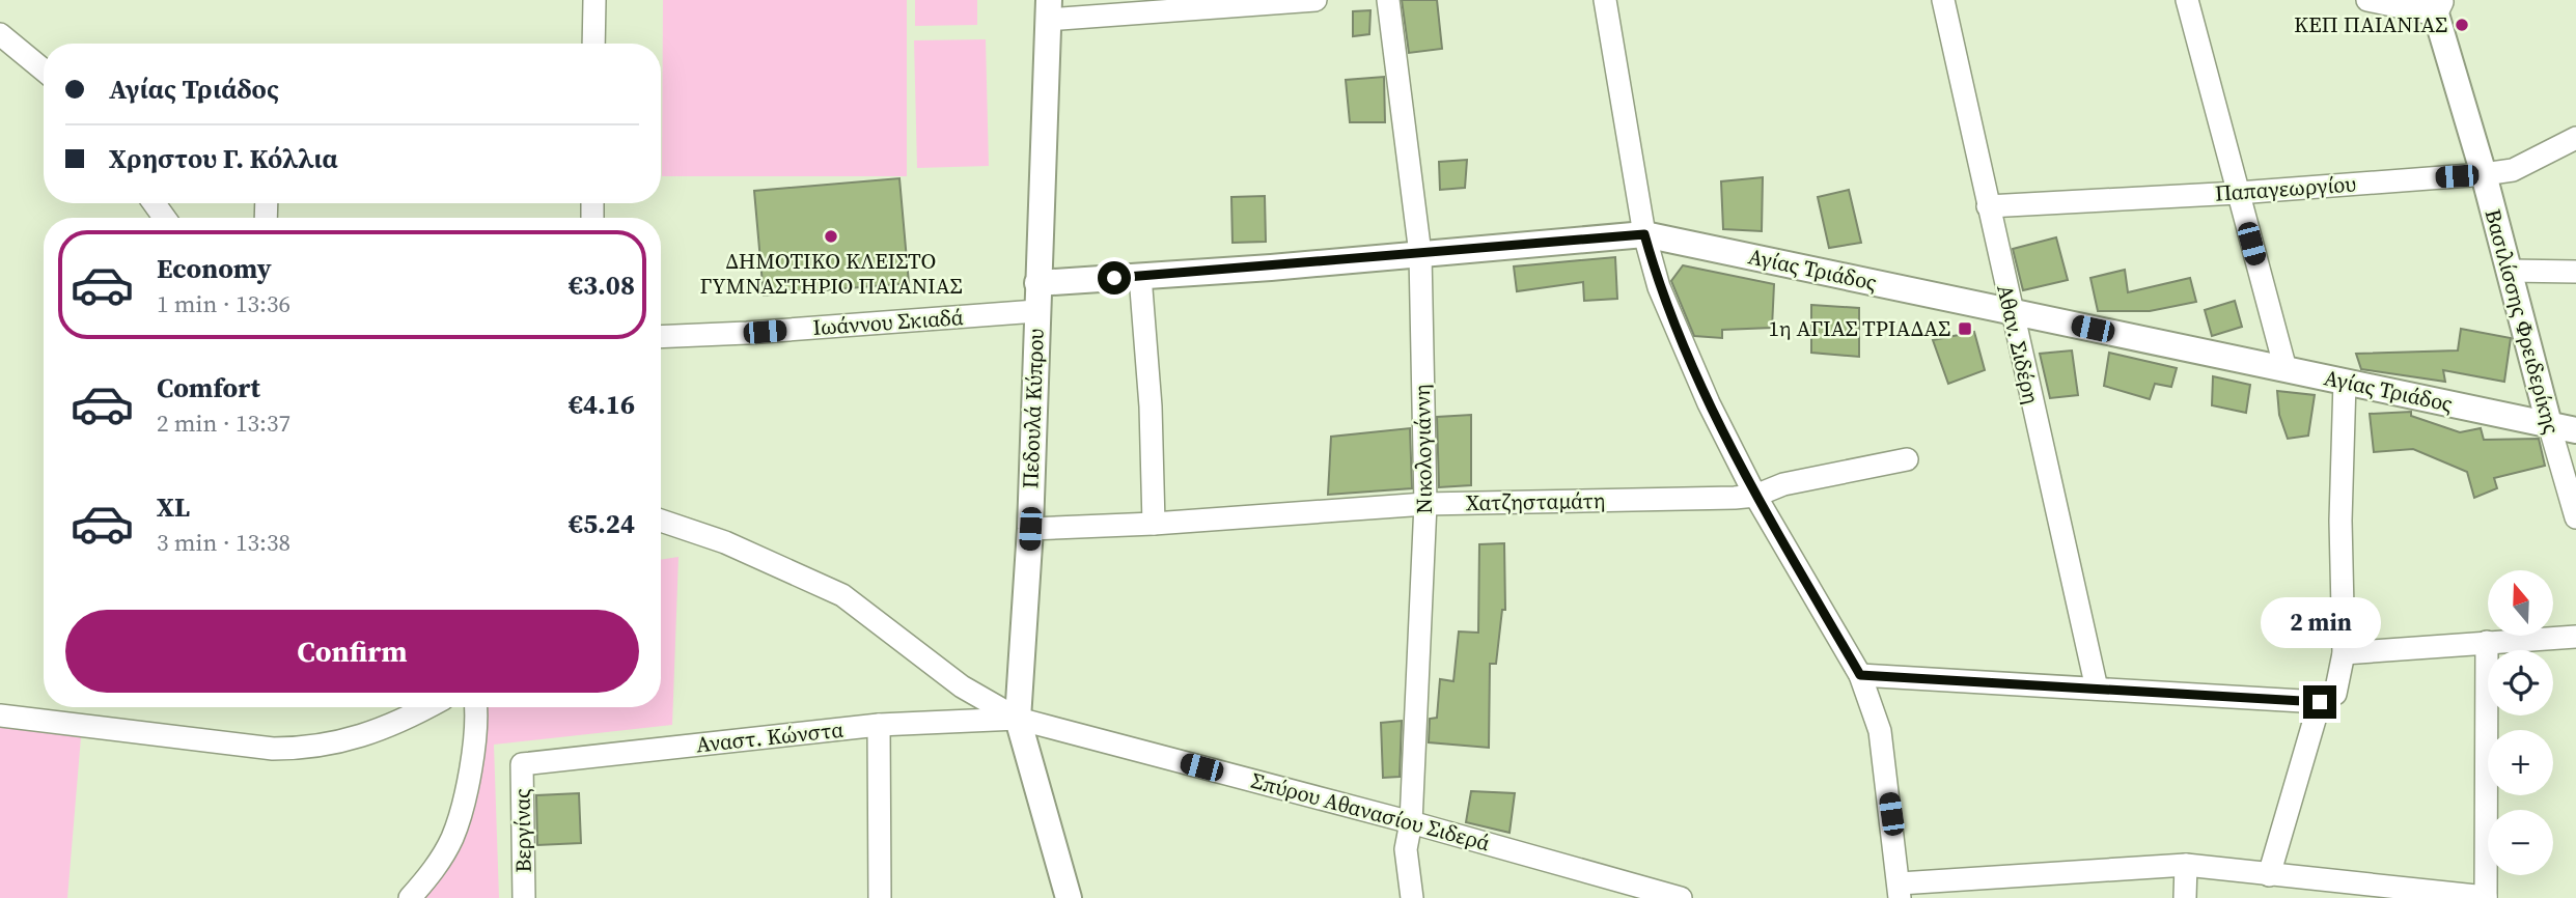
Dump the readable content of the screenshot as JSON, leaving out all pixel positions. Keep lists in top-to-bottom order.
{
  "streets": {
    "street": [
      "Παπαγεωργίου",
      "Αγίας Τριάδος",
      "Βασιλίσσης Φρειδερίκης",
      "Ιωάννου Σκιαδά",
      "Αθαν. Σιδέρη",
      "Πεδουλά Κύπρου",
      "Νικολογιάννη",
      "Χατζησταμάτη",
      "Αναστ. Κώνστα",
      "Σπύρου Αθανασίου Σιδερά",
      "Βεργίνας"
    ]
  },
  "crossings": [
    ["Παπαγεωργίου", "Βασιλίσσης Φρειδερίκης"],
    ["Παπαγεωργίου", "Αθαν. Σιδέρη"],
    ["Αγίας Τριάδος", "Βασιλίσσης Φρειδερίκης"],
    ["Αγίας Τριάδος", "Αθαν. Σιδέρη"],
    ["Αγίας Τριάδος", "Πεδουλά Κύπρου"],
    ["Αγίας Τριάδος", "Νικολογιάννη"],
    ["Ιωάννου Σκιαδά", "Πεδουλά Κύπρου"],
    ["Πεδουλά Κύπρου", "Χατζησταμάτη"],
    ["Πεδουλά Κύπρου", "Αναστ. Κώνστα"],
    ["Πεδουλά Κύπρου", "Σπύρου Αθανασίου Σιδερά"],
    ["Νικολογιάννη", "Χατζησταμάτη"],
    ["Νικολογιάννη", "Σπύρου Αθανασίου Σιδερά"],
    ["Αναστ. Κώνστα", "Σπύρου Αθανασίου Σιδερά"],
    ["Αναστ. Κώνστα", "Βεργίνας"]
  ],
  "places": {
    "other": ["ΚΕΠ ΠΑΙΑΝΙΑΣ", "ΔΗΜΟΤΙΚΟ ΚΛΕΙΣΤΟ ΓΥΜΝΑΣΤΗΡΙΟ ΠΑΙΑΝΙΑΣ"],
    "transit": ["1η ΑΓΙΑΣ ΤΡΙΑΔΑΣ"]
  },
  "north": "top",
  "page": {
    "banner": ["Αγίας Τριάδος", "Χρηστου Γ. Κόλλια"],
    "list": [
      {
        "name": "Economy",
        "note": "1 min · 13:36",
        "value": "€3.08"
      },
      {
        "name": "Comfort",
        "note": "2 min · 13:37",
        "value": "€4.16"
      },
      {
        "name": "XL",
        "note": "3 min · 13:38",
        "value": "€5.24"
      }
    ],
    "map_buttons": ["+", "−"],
    "buttons": "Confirm",
    "bubble": "2 min"
  }
}
